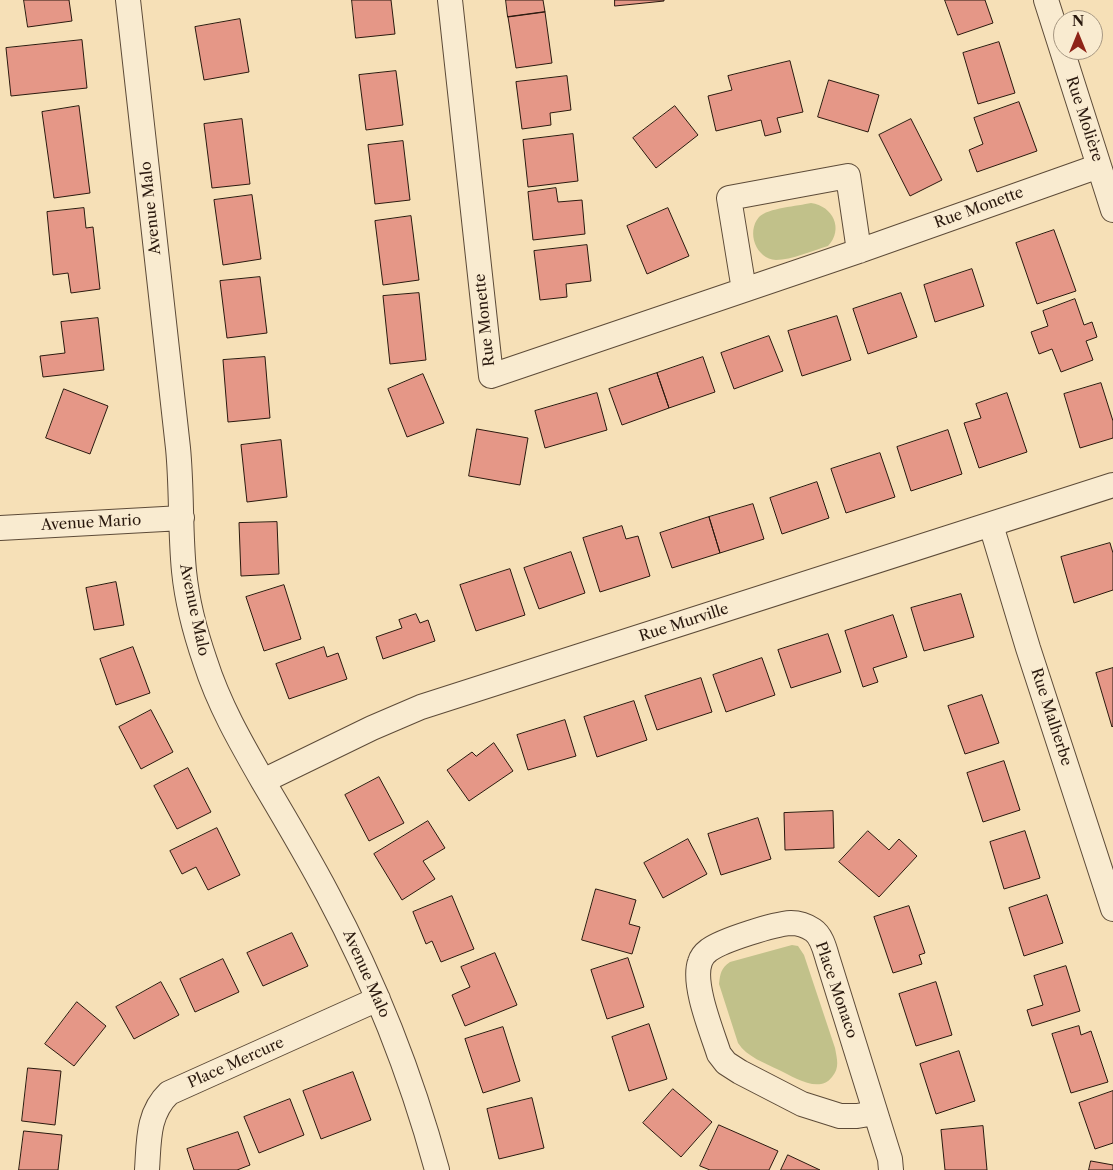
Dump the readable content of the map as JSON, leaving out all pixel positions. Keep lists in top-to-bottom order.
{
  "streets": {
    "street": [
      "Rue Molière",
      "Avenue Malo",
      "Rue Monette",
      "Avenue Mario",
      "Rue Murville",
      "Rue Malherbe",
      "Place Monaco",
      "Place Mercure"
    ]
  },
  "crossings": [
    ["Rue Molière", "Rue Monette"],
    ["Avenue Malo", "Avenue Mario"],
    ["Avenue Malo", "Rue Murville"],
    ["Avenue Malo", "Place Mercure"],
    ["Rue Murville", "Rue Malherbe"]
  ],
  "north": "top"
}
